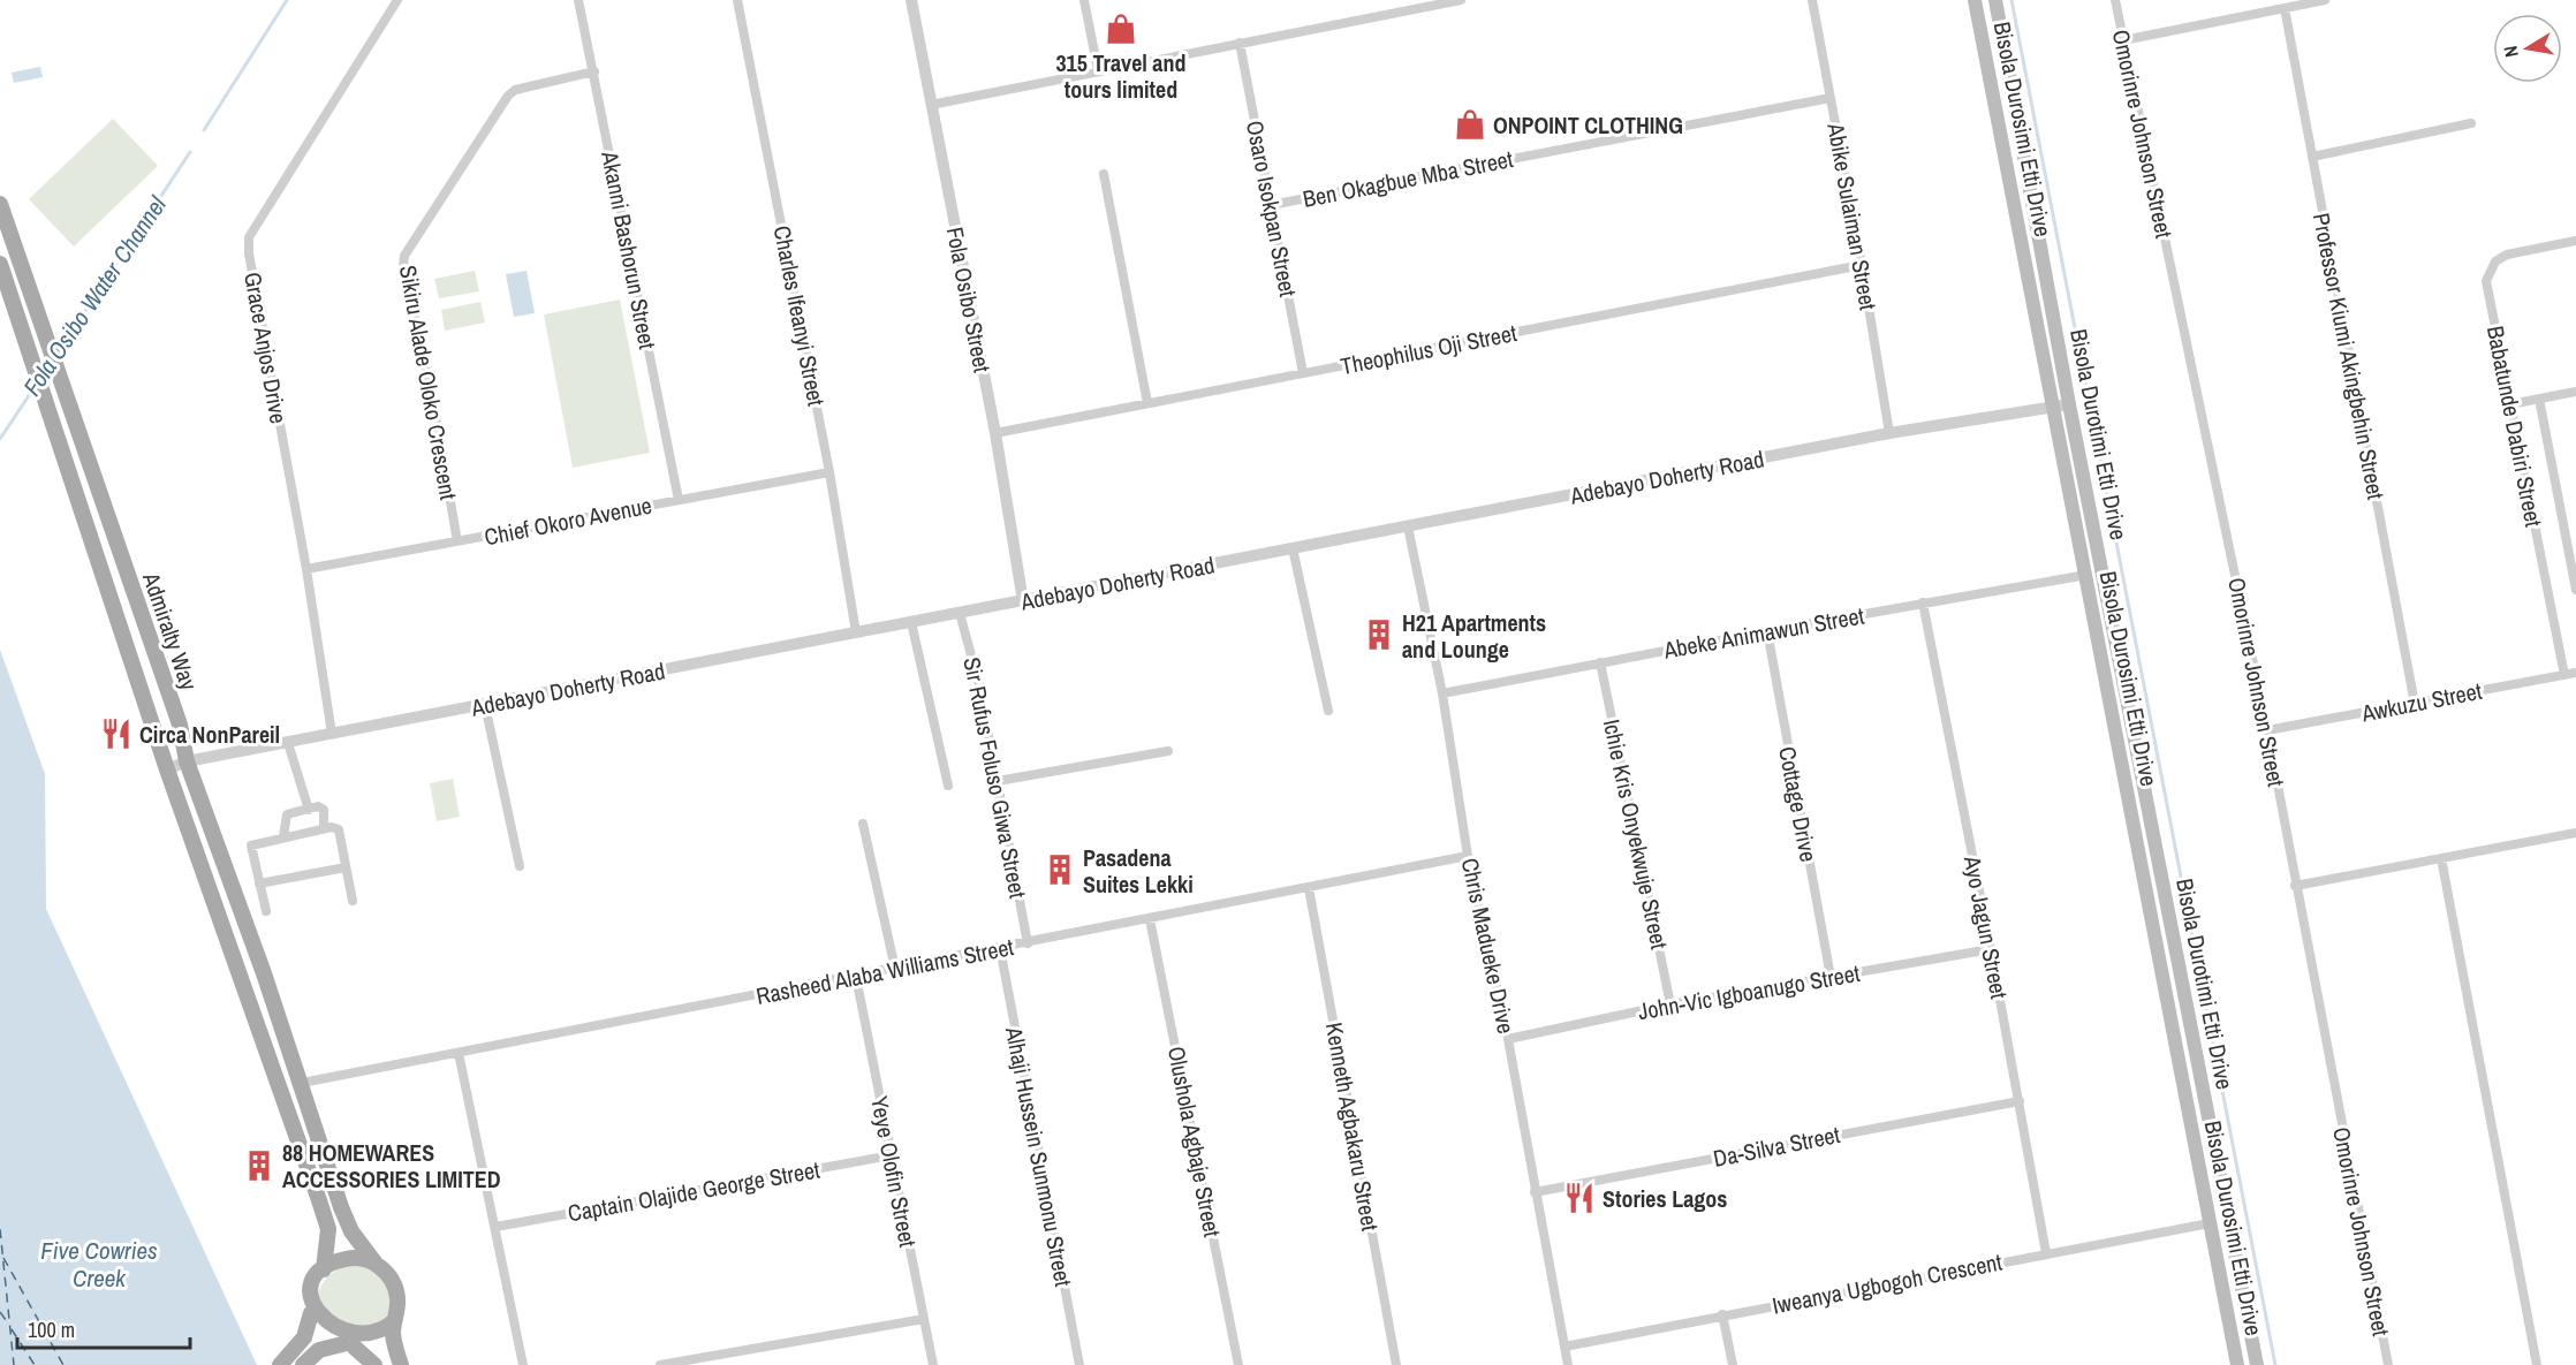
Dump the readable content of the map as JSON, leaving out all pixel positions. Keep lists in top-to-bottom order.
{
  "streets": {
    "main road": ["Bisola Durosimi Etti Drive", "Bisola Durotimi Etti Drive", "Admiralty Way"],
    "street": [
      "Omorinre Johnson Street",
      "Ben Okagbue Mba Street",
      "Osaro Isokpan Street",
      "Abike Sulaiman Street",
      "Akanni Bashorun Street",
      "Fola Osibo Street",
      "Charles Ifeanyi Street",
      "Grace Anjos Drive",
      "Theophilus Oji Street",
      "Professor Kiumi Akingbehin Street",
      "Sikiru Alade Oloko Crescent",
      "Babatunde Dabiri Street",
      "Adebayo Doherty Road",
      "Chief Okoro Avenue",
      "Abeke Animawun Street",
      "Awkuzu Street",
      "Sir Rufus Foluso Giwa Street",
      "Cottage Drive",
      "Ichie Kris Onyekwuje Street",
      "Ayo Jagun Street",
      "Chris Madueke Drive",
      "Rasheed Alaba Williams Street",
      "John-Vic Igboanugo Street",
      "Kenneth Agbakaru Street",
      "Olushola Agbaje Street",
      "Da-Silva Street",
      "Alhaji Hussein Sunmonu Street",
      "Yeye Olofin Street",
      "Captain Olajide George Street",
      "Iweanya Ugbogoh Crescent"
    ]
  },
  "crossings": [
    ["Bisola Durosimi Etti Drive", "Adebayo Doherty Road"],
    ["Bisola Durosimi Etti Drive", "Abeke Animawun Street"],
    ["Bisola Durosimi Etti Drive", "Iweanya Ugbogoh Crescent"],
    ["Omorinre Johnson Street", "Awkuzu Street"],
    ["Ben Okagbue Mba Street", "Osaro Isokpan Street"],
    ["Ben Okagbue Mba Street", "Abike Sulaiman Street"],
    ["Osaro Isokpan Street", "Theophilus Oji Street"],
    ["Abike Sulaiman Street", "Theophilus Oji Street"],
    ["Abike Sulaiman Street", "Adebayo Doherty Road"],
    ["Akanni Bashorun Street", "Sikiru Alade Oloko Crescent"],
    ["Akanni Bashorun Street", "Chief Okoro Avenue"],
    ["Fola Osibo Street", "Theophilus Oji Street"],
    ["Fola Osibo Street", "Adebayo Doherty Road"],
    ["Charles Ifeanyi Street", "Adebayo Doherty Road"],
    ["Charles Ifeanyi Street", "Chief Okoro Avenue"],
    ["Grace Anjos Drive", "Adebayo Doherty Road"],
    ["Grace Anjos Drive", "Chief Okoro Avenue"],
    ["Professor Kiumi Akingbehin Street", "Awkuzu Street"],
    ["Sikiru Alade Oloko Crescent", "Chief Okoro Avenue"],
    ["Babatunde Dabiri Street", "Awkuzu Street"],
    ["Bisola Durotimi Etti Drive", "Adebayo Doherty Road"],
    ["Adebayo Doherty Road", "Admiralty Way"],
    ["Adebayo Doherty Road", "Sir Rufus Foluso Giwa Street"],
    ["Adebayo Doherty Road", "Chris Madueke Drive"],
    ["Admiralty Way", "Rasheed Alaba Williams Street"],
    ["Abeke Animawun Street", "Cottage Drive"],
    ["Abeke Animawun Street", "Ichie Kris Onyekwuje Street"],
    ["Abeke Animawun Street", "Ayo Jagun Street"],
    ["Abeke Animawun Street", "Chris Madueke Drive"],
    ["Sir Rufus Foluso Giwa Street", "Rasheed Alaba Williams Street"],
    ["Cottage Drive", "John-Vic Igboanugo Street"],
    ["Ichie Kris Onyekwuje Street", "John-Vic Igboanugo Street"],
    ["Ayo Jagun Street", "John-Vic Igboanugo Street"],
    ["Ayo Jagun Street", "Da-Silva Street"],
    ["Ayo Jagun Street", "Iweanya Ugbogoh Crescent"],
    ["Chris Madueke Drive", "Rasheed Alaba Williams Street"],
    ["Chris Madueke Drive", "John-Vic Igboanugo Street"],
    ["Chris Madueke Drive", "Da-Silva Street"],
    ["Chris Madueke Drive", "Iweanya Ugbogoh Crescent"],
    ["Rasheed Alaba Williams Street", "Kenneth Agbakaru Street"],
    ["Rasheed Alaba Williams Street", "Olushola Agbaje Street"],
    ["Rasheed Alaba Williams Street", "Alhaji Hussein Sunmonu Street"],
    ["Rasheed Alaba Williams Street", "Yeye Olofin Street"],
    ["Yeye Olofin Street", "Captain Olajide George Street"]
  ],
  "water": ["Fola Osibo Water Channel", "Five Cowries Creek"],
  "places": {
    "shop": ["315 Travel and tours limited", "ONPOINT CLOTHING"],
    "building": ["H21 Apartments and Lounge", "Pasadena Suites Lekki", "88 HOMEWARES ACCESSORIES LIMITED"],
    "restaurant": ["Circa NonPareil", "Stories Lagos"]
  },
  "scale_bar": "100 m",
  "north": "left"
}
